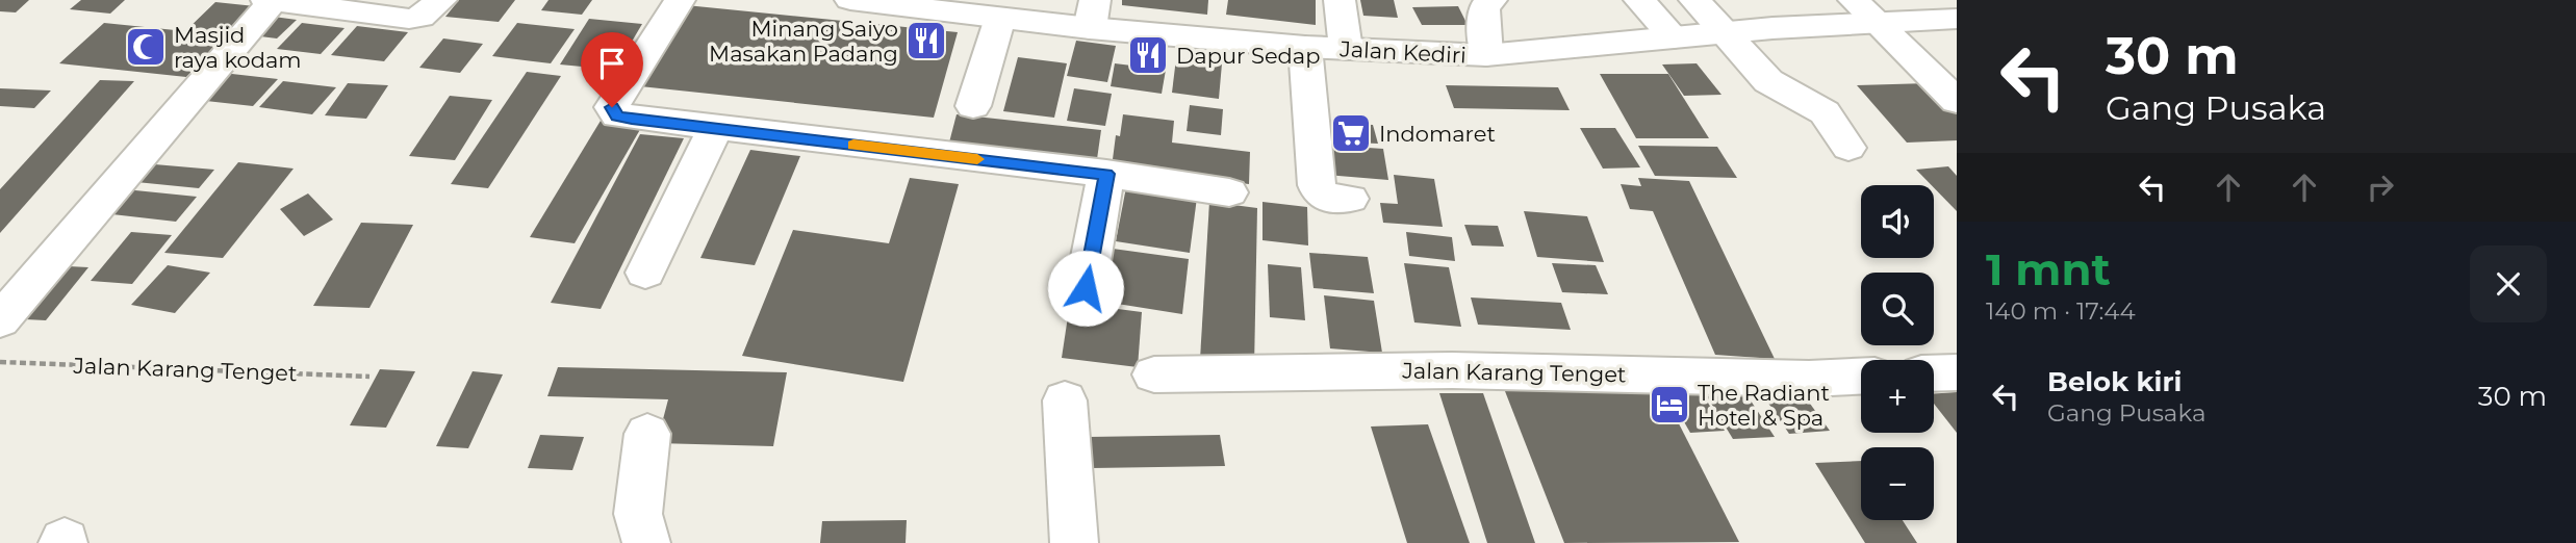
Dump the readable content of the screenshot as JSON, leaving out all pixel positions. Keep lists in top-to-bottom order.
{
  "streets": {
    "street": ["Jalan Kediri", "Jalan Karang Tenget"]
  },
  "places": {
    "restaurant": ["Minang Saiyo Masakan Padang", "Dapur Sedap"],
    "mosque": ["Masjid raya kodam"],
    "supermarket": ["Indomaret"],
    "hotel": ["The Radiant Hotel & Spa"]
  },
  "page": {
    "turn": ["30 m", "Gang Pusaka"],
    "map_buttons": ["+", "−"],
    "heading": ["1 mnt", "140 m · 17:44"],
    "list": [
      {
        "name": "Belok kiri",
        "note": "Gang Pusaka",
        "value": "30 m"
      }
    ]
  }
}
